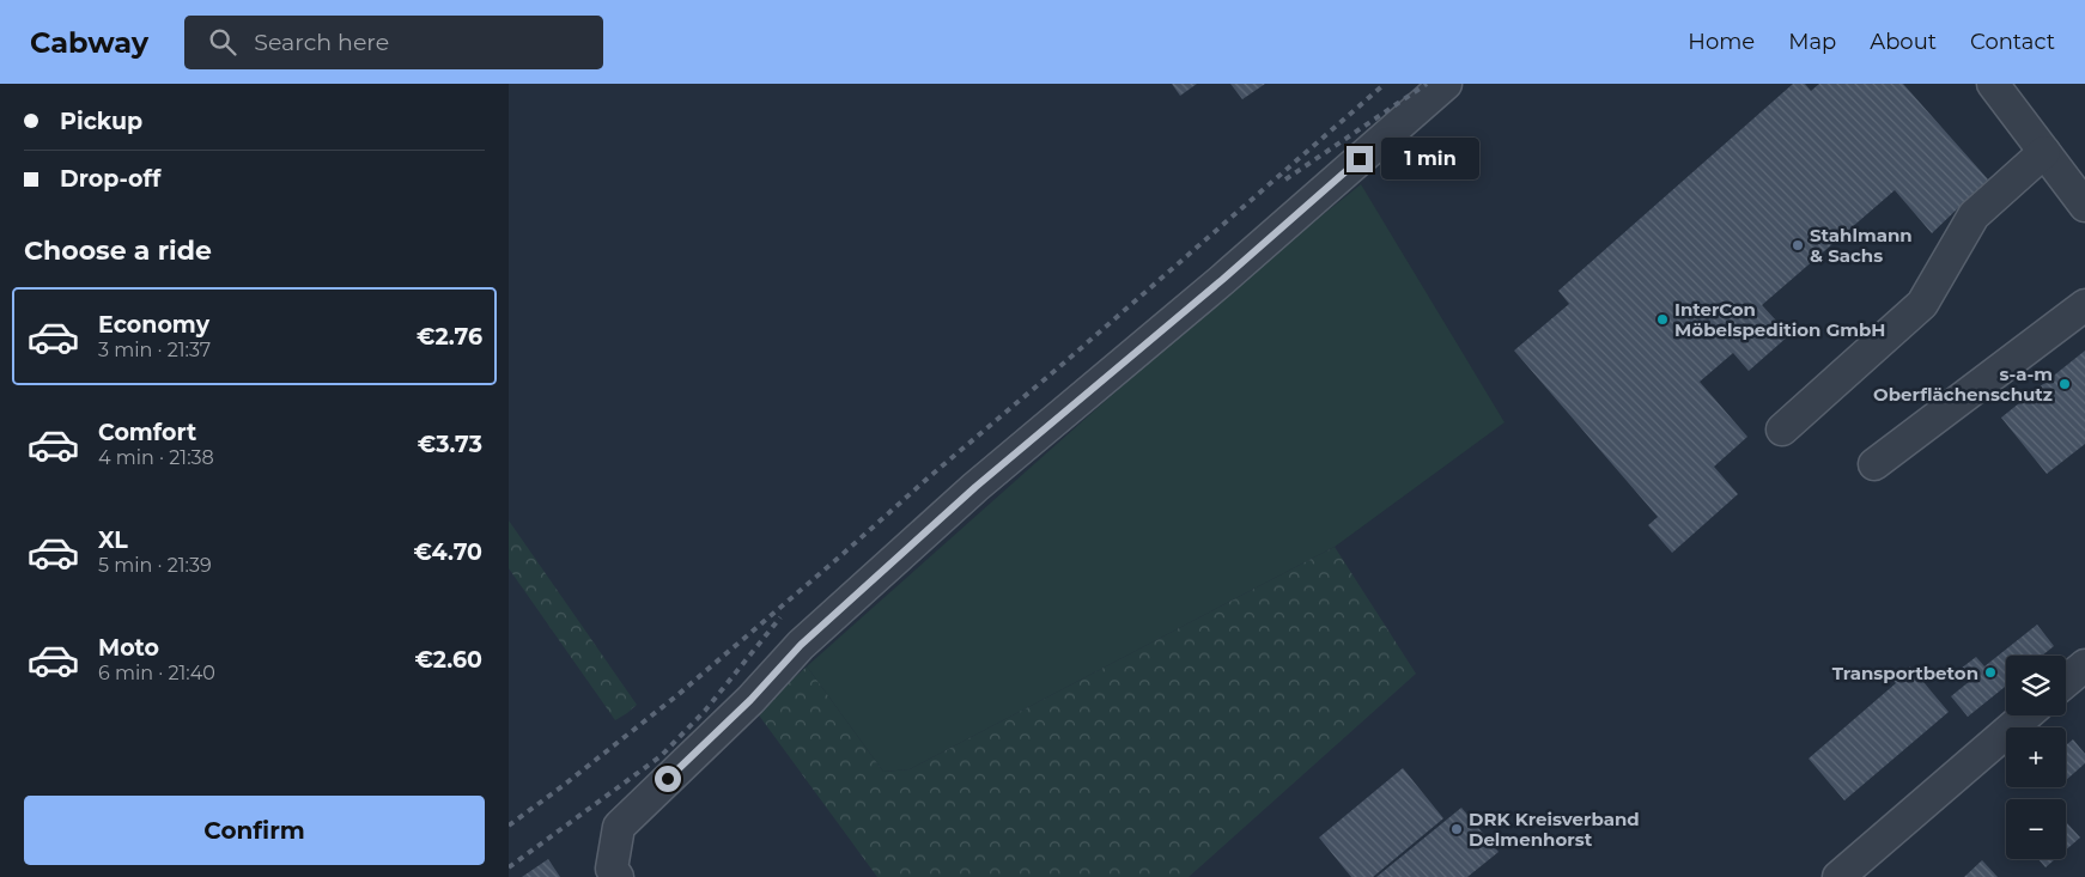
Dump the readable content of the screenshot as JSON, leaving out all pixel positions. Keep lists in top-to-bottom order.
{
  "places": [
    "Stahlmann & Sachs",
    "InterCon Möbelspedition GmbH",
    "s-a-m Oberflächenschutz",
    "Transportbeton",
    "DRK Kreisverband Delmenhorst"
  ],
  "page": {
    "header": "Cabway",
    "search": "Search here",
    "nav": [
      "Home",
      "Map",
      "About",
      "Contact"
    ],
    "banner": ["Pickup", "Drop-off"],
    "bubble": "1 min",
    "heading": "Choose a ride",
    "list": [
      {
        "name": "Economy",
        "note": "3 min · 21:37",
        "value": "€2.76"
      },
      {
        "name": "Comfort",
        "note": "4 min · 21:38",
        "value": "€3.73"
      },
      {
        "name": "XL",
        "note": "5 min · 21:39",
        "value": "€4.70"
      },
      {
        "name": "Moto",
        "note": "6 min · 21:40",
        "value": "€2.60"
      }
    ],
    "map_buttons": ["+", "−"],
    "buttons": "Confirm"
  }
}
